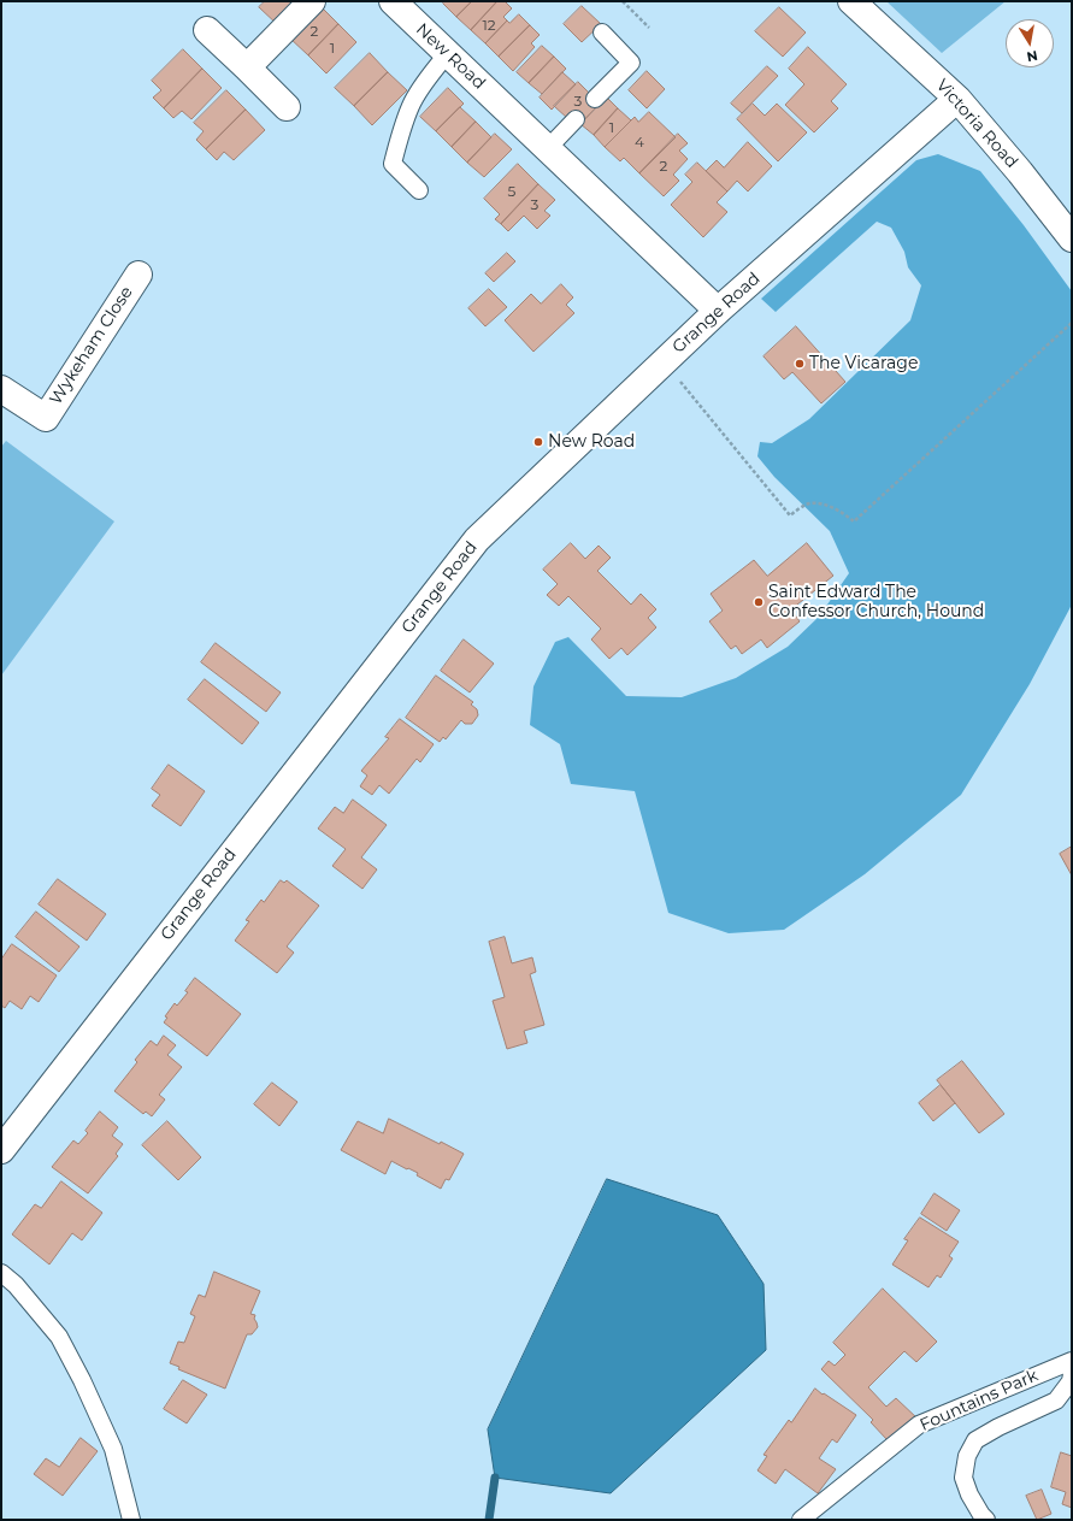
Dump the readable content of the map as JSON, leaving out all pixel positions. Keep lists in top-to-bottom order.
{
  "streets": {
    "street": [
      "New Road",
      "Victoria Road",
      "Grange Road",
      "Wykeham Close"
    ],
    "lane": ["Fountains Park"]
  },
  "crossings": [
    ["New Road", "Grange Road"],
    ["Victoria Road", "Grange Road"]
  ],
  "places": ["The Vicarage", "New Road", "Saint Edward The Confessor Church, Hound"],
  "house_numbers": [
    "12",
    "2",
    "1",
    "3",
    "1",
    "4",
    "2",
    "5",
    "3"
  ],
  "north": "bottom"
}
